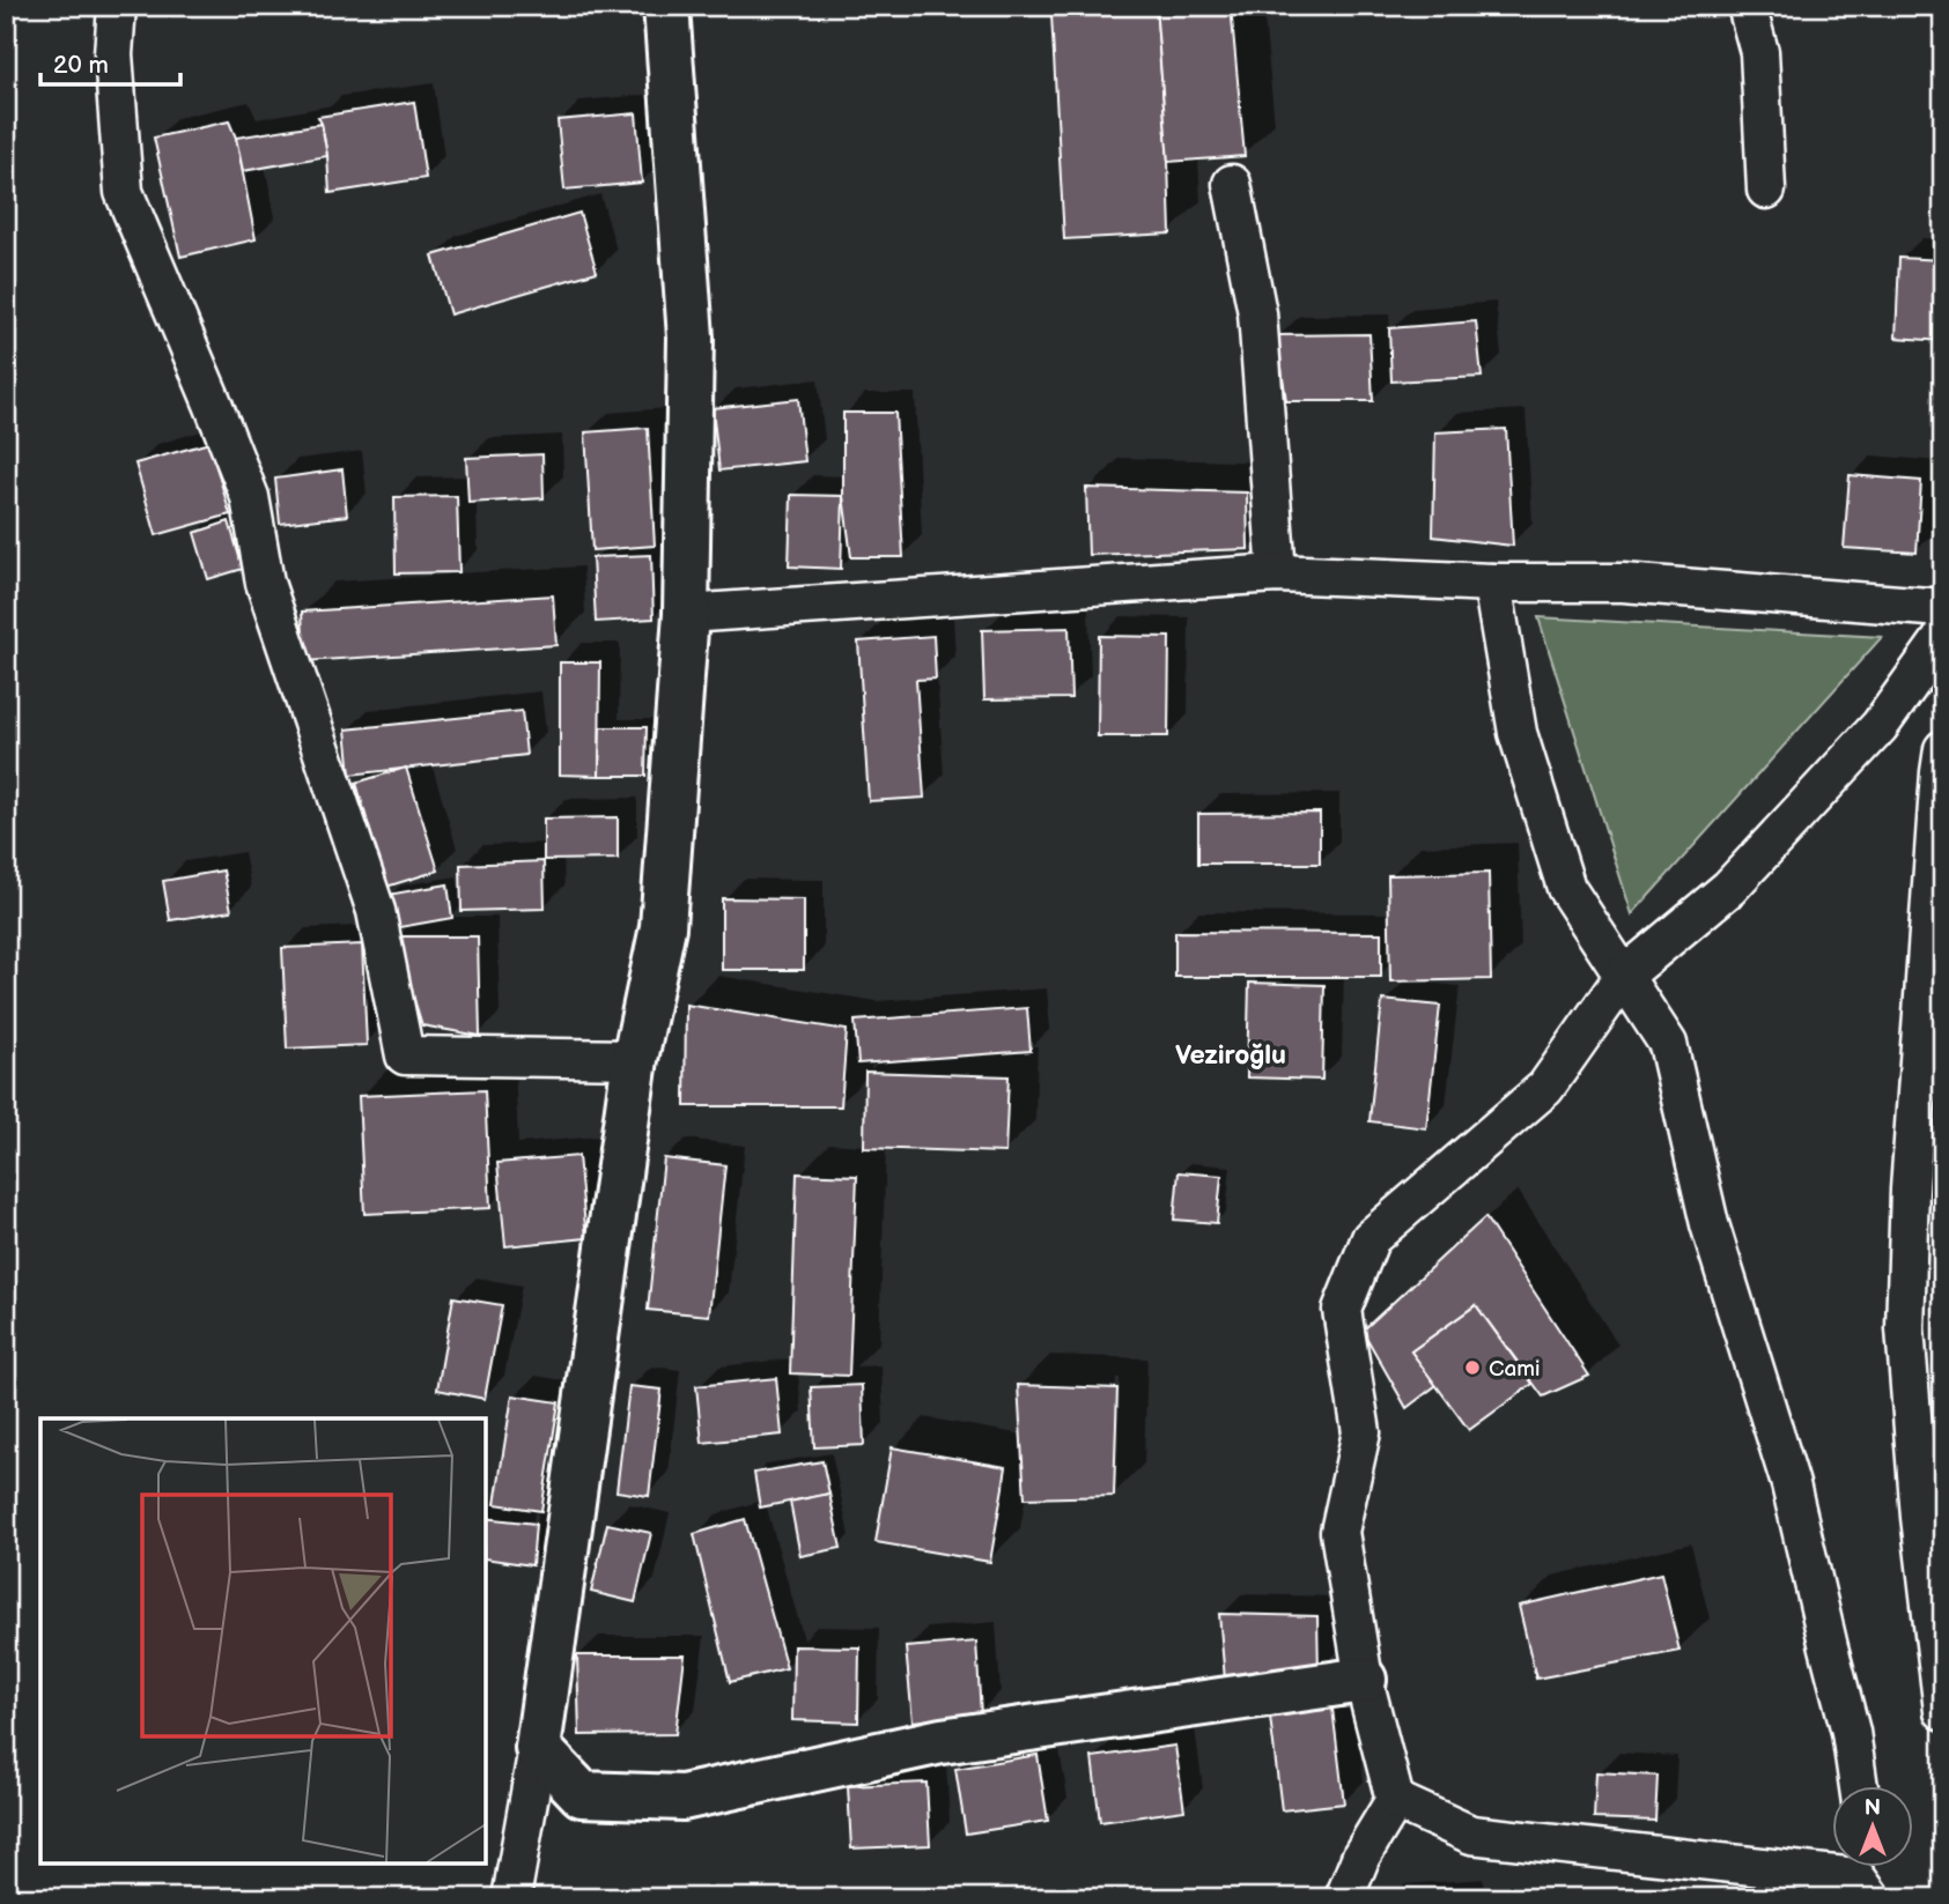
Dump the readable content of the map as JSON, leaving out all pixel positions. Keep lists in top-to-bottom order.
{
  "districts": ["Veziroğlu"],
  "places": ["Cami"],
  "scale_bar": "20 m",
  "north": "top"
}
